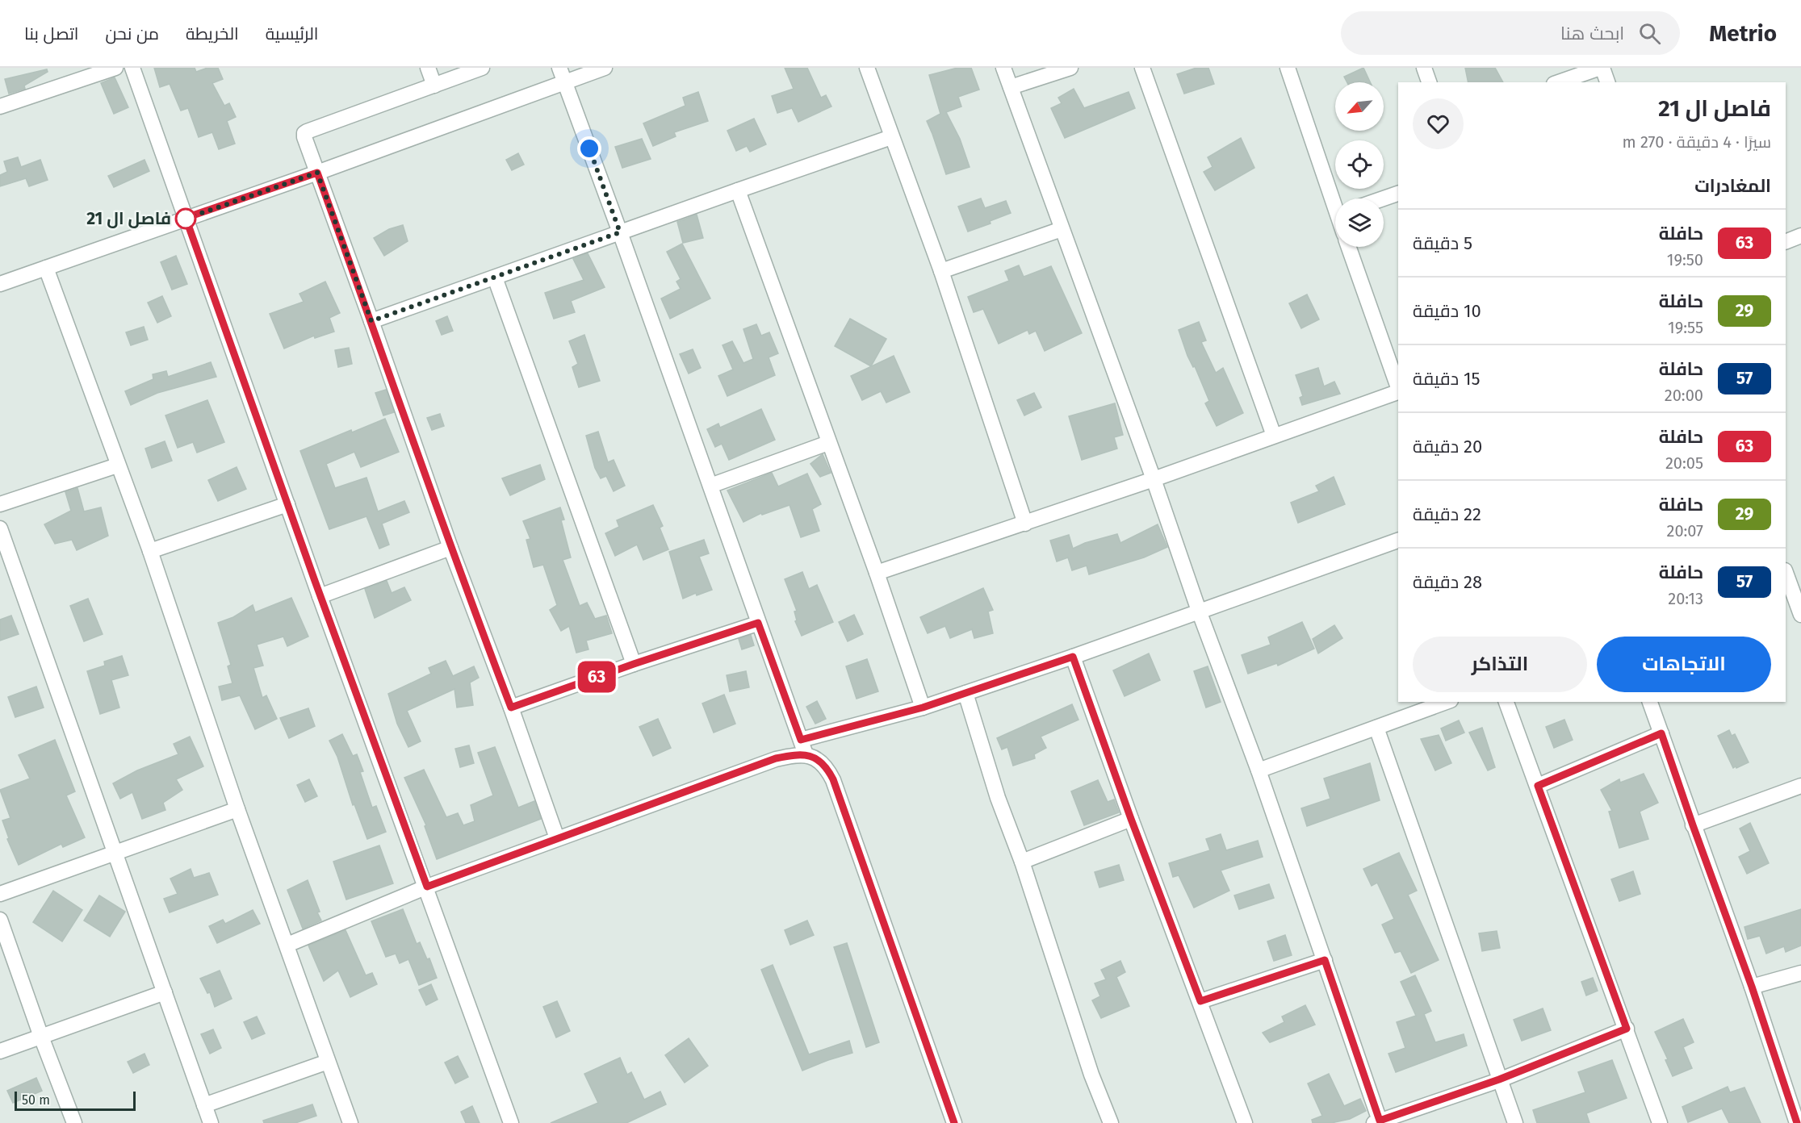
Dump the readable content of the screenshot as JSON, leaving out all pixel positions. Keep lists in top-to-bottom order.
{
  "places": ["فاصل ال 21"],
  "lines": ["bus line 63"],
  "scale_bar": "50 m",
  "north": "bottom left",
  "page": {
    "header": "Metrio",
    "search": "ابحث هنا",
    "nav": [
      "الرئيسية",
      "الخريطة",
      "من نحن",
      "اتصل بنا"
    ],
    "on_map": "63",
    "heading": [
      ["فاصل ال 21", "سيرًا · 4 دقيقة · 270 m"],
      "المغادرات"
    ],
    "list": [
      {
        "mark": "63",
        "name": "حافلة",
        "note": "19:50",
        "value": "5 دقيقة"
      },
      {
        "mark": "29",
        "name": "حافلة",
        "note": "19:55",
        "value": "10 دقيقة"
      },
      {
        "mark": "57",
        "name": "حافلة",
        "note": "20:00",
        "value": "15 دقيقة"
      },
      {
        "mark": "63",
        "name": "حافلة",
        "note": "20:05",
        "value": "20 دقيقة"
      },
      {
        "mark": "29",
        "name": "حافلة",
        "note": "20:07",
        "value": "22 دقيقة"
      },
      {
        "mark": "57",
        "name": "حافلة",
        "note": "20:13",
        "value": "28 دقيقة"
      }
    ],
    "buttons": ["الاتجاهات", "التذاكر"],
    "scale": "50 m"
  }
}
